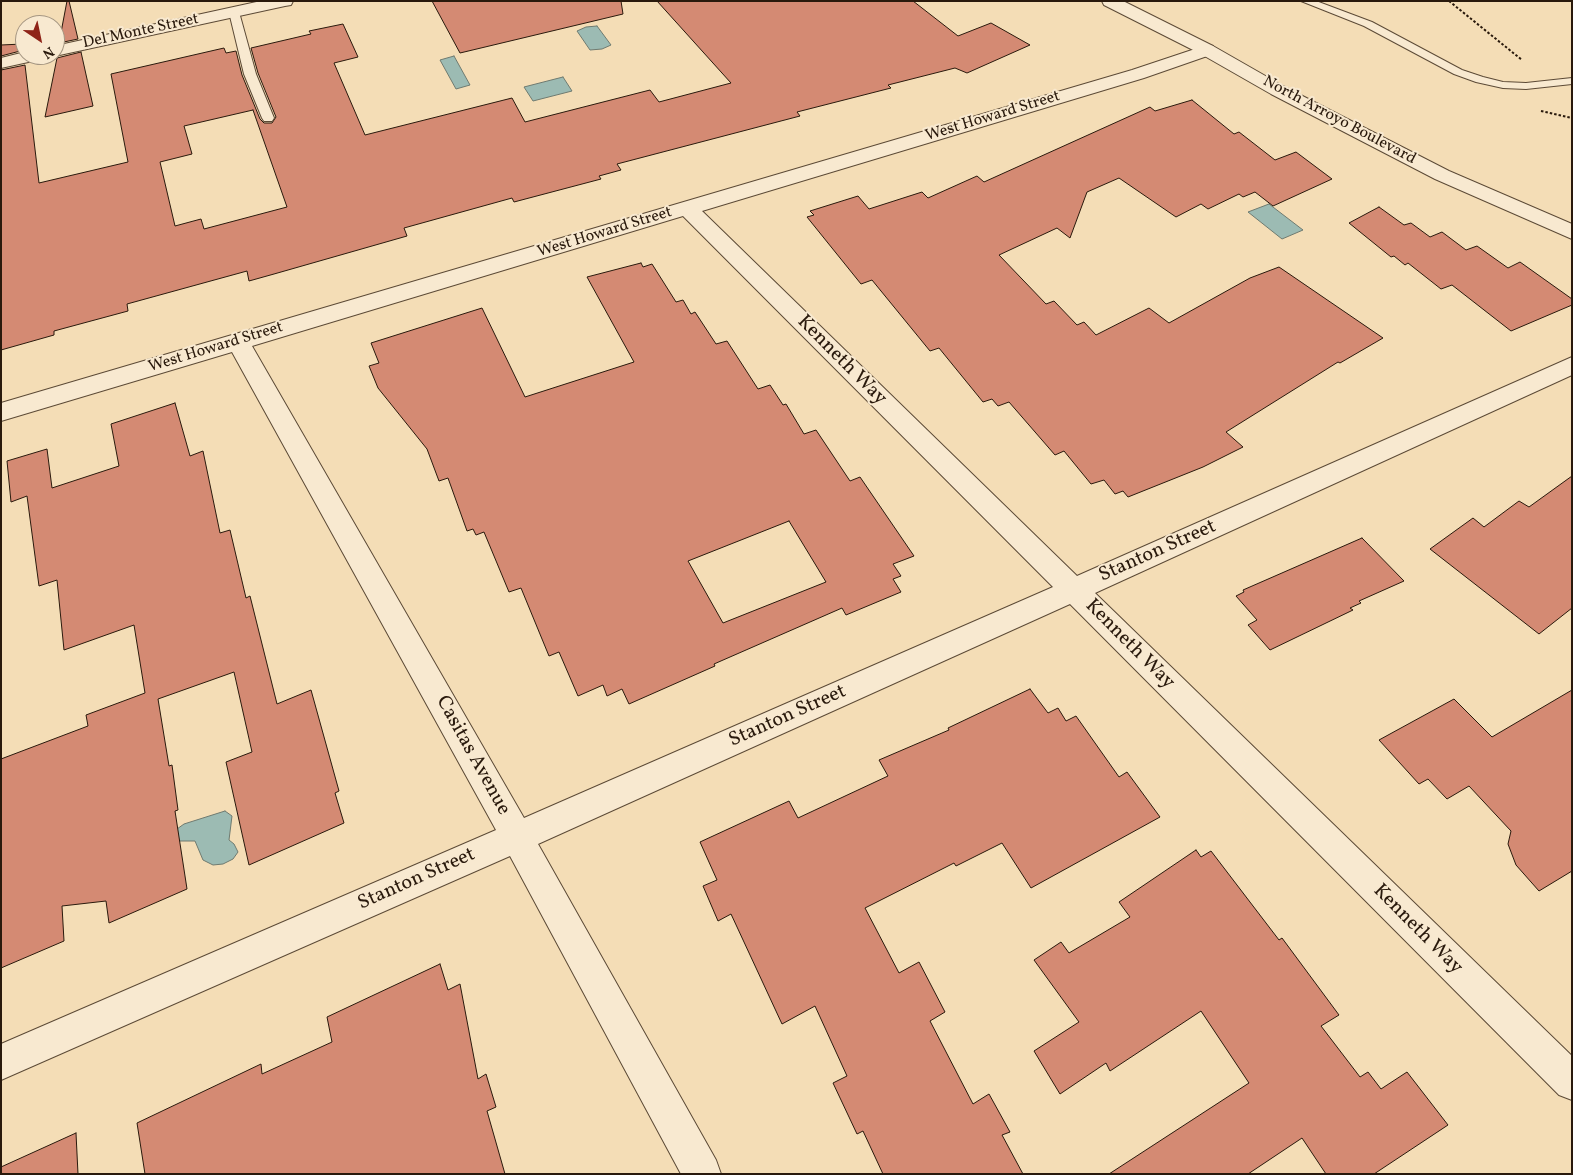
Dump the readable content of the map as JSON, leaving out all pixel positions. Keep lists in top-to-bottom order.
{
  "streets": {
    "street": [
      "Del Monte Street",
      "West Howard Street",
      "North Arroyo Boulevard",
      "Kenneth Way",
      "Stanton Street",
      "Casitas Avenue"
    ]
  },
  "crossings": [
    ["West Howard Street", "North Arroyo Boulevard"],
    ["West Howard Street", "Kenneth Way"],
    ["West Howard Street", "Casitas Avenue"],
    ["Kenneth Way", "Stanton Street"],
    ["Stanton Street", "Casitas Avenue"]
  ],
  "north": "bottom right"
}
